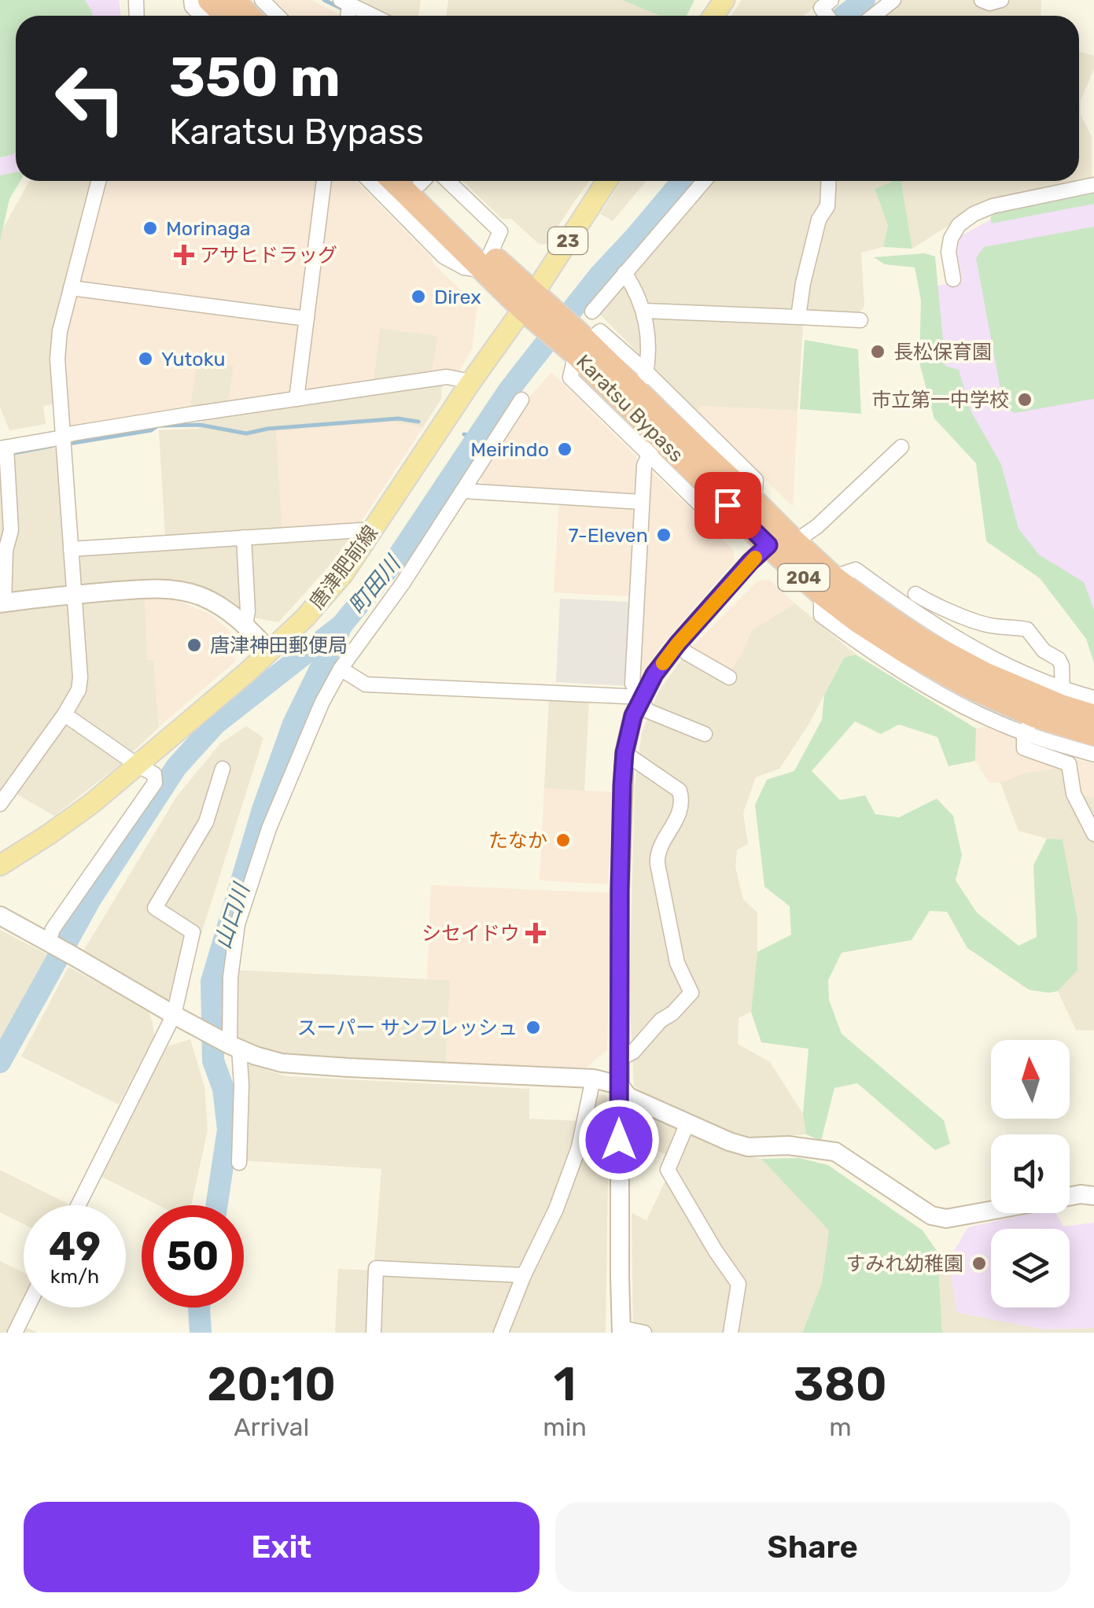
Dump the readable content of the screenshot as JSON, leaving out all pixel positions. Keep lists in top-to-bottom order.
{
  "streets": {
    "highway": ["Karatsu Bypass", "204"],
    "main road": ["23", "唐津肥前線"]
  },
  "crossings": [
    ["23", "Karatsu Bypass"],
    ["23", "唐津肥前線"],
    ["Karatsu Bypass", "唐津肥前線"]
  ],
  "water": ["町田川", "山口川"],
  "places": {
    "other": [
      "Morinaga",
      "Direx",
      "長松保育園",
      "Yutoku",
      "市立第一中学校",
      "Meirindo",
      "7-Eleven",
      "唐津神田郵便局",
      "たなか",
      "スーパー サンフレッシュ",
      "すみれ幼稚園"
    ],
    "health": ["アサヒドラッグ", "シセイドウ"]
  },
  "north": "top",
  "page": {
    "turn": ["350 m", "Karatsu Bypass"],
    "speed": "49 km/h",
    "limit": "50",
    "eta": [
      "20:10",
      "Arrival",
      "1",
      "min",
      "380",
      "m"
    ],
    "buttons": ["Exit", "Share"]
  }
}
